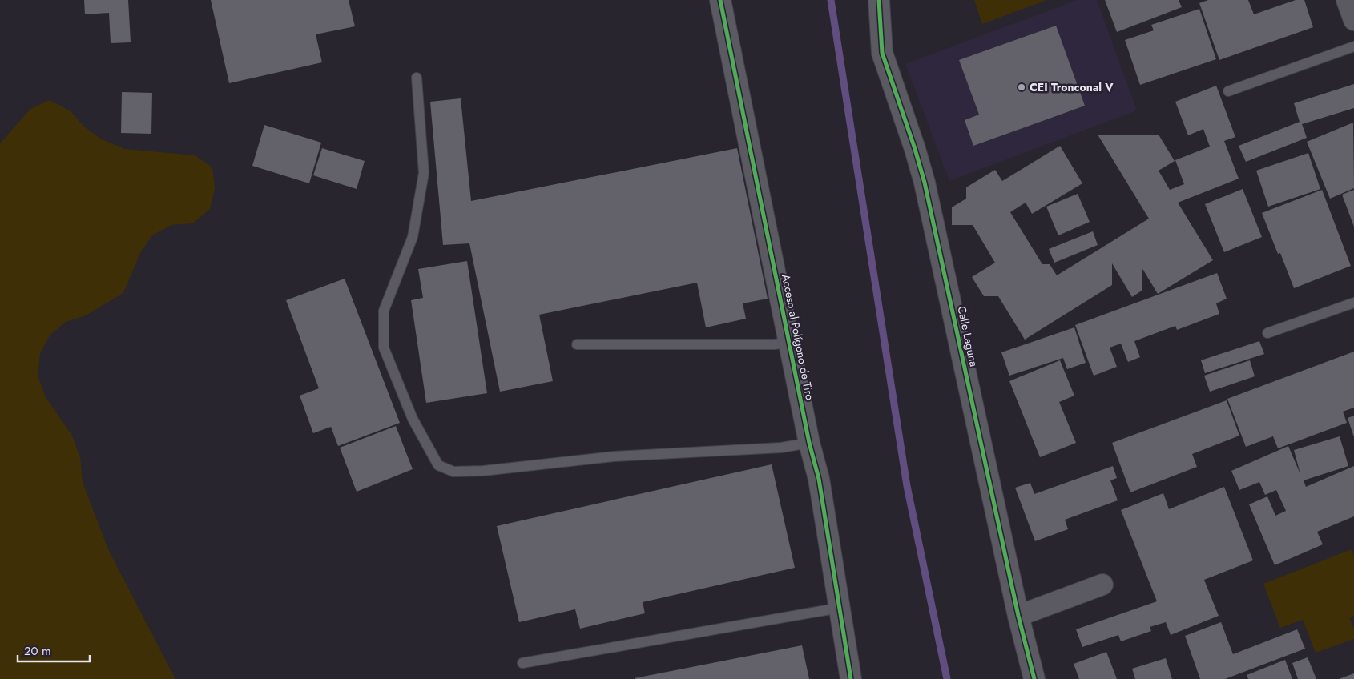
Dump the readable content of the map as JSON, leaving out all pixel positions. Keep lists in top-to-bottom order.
{
  "streets": {
    "street": ["Calle Laguna", "Acceso al Polígono de Tiro"]
  },
  "places": ["CEI Tronconal V"],
  "scale_bar": "20 m"
}
